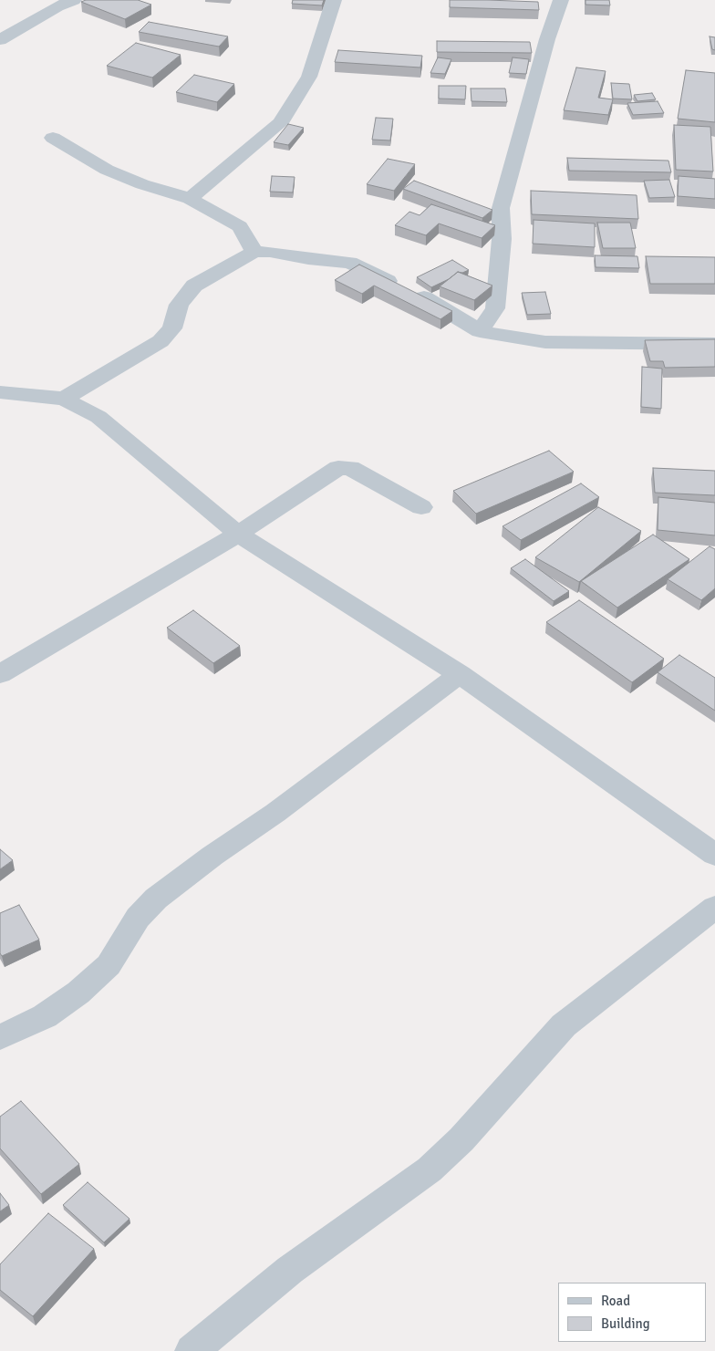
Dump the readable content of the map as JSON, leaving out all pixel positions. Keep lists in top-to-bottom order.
{
  "legend": ["Road", "Building"]
}
